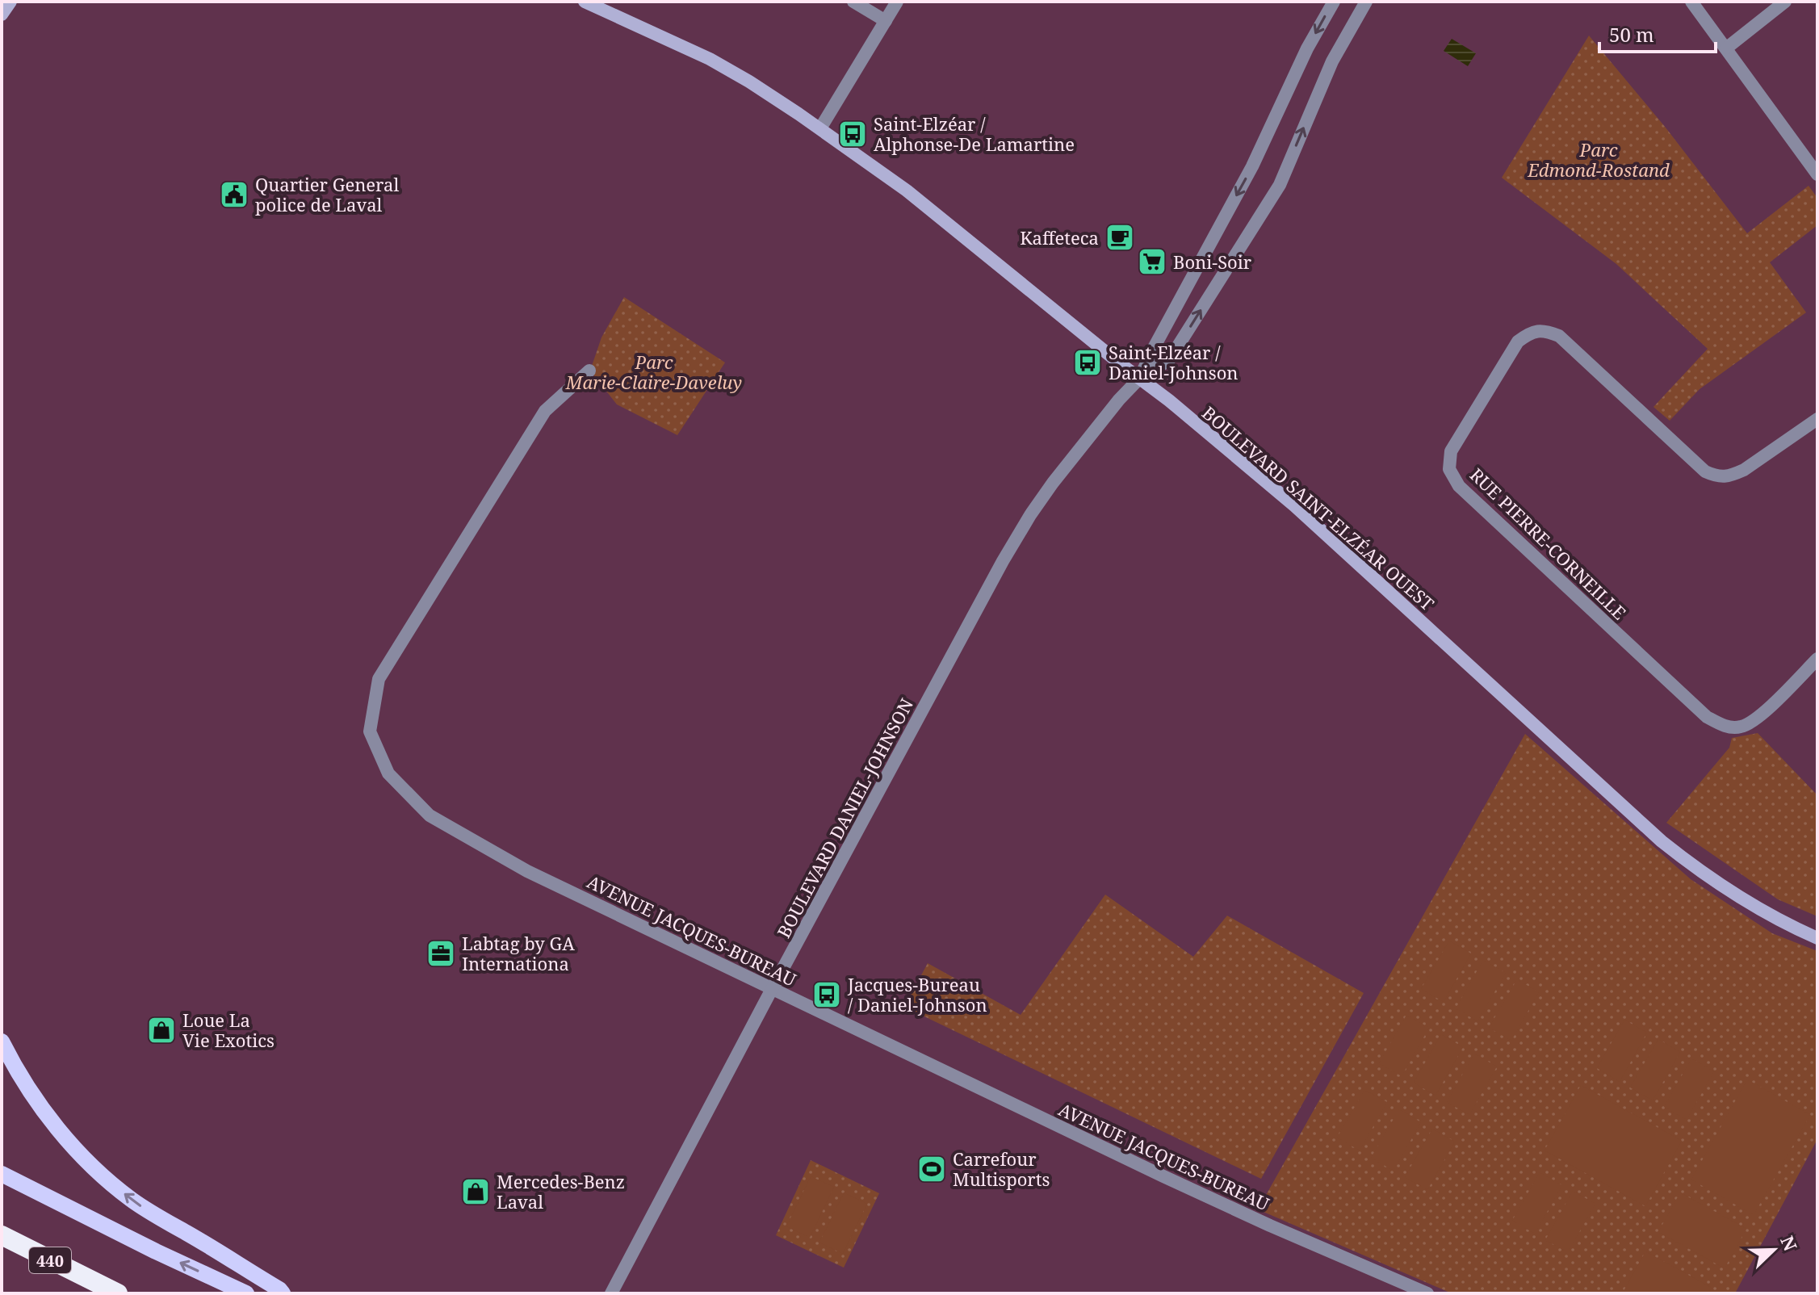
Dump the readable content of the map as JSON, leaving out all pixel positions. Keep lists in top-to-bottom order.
{
  "streets": {
    "highway": ["440"],
    "street": [
      "BOULEVARD SAINT-ELZÉAR OUEST",
      "RUE PIERRE-CORNEILLE",
      "BOULEVARD DANIEL-JOHNSON",
      "AVENUE JACQUES-BUREAU"
    ]
  },
  "crossings": [
    ["BOULEVARD SAINT-ELZÉAR OUEST", "BOULEVARD DANIEL-JOHNSON"],
    ["BOULEVARD DANIEL-JOHNSON", "AVENUE JACQUES-BUREAU"]
  ],
  "parks": ["Parc Edmond-Rostand", "Parc Marie-Claire-Daveluy"],
  "places": {
    "bus stop": ["Saint-Elzéar / Alphonse-De Lamartine", "Saint-Elzéar / Daniel-Johnson", "Jacques-Bureau / Daniel-Johnson"],
    "public building": ["Quartier General police de Laval"],
    "cafe": ["Kaffeteca"],
    "supermarket": ["Boni-Soir"],
    "office": ["Labtag by GA Internationa"],
    "shop": ["Loue La Vie Exotics", "Mercedes-Benz Laval"],
    "sports": ["Carrefour Multisports"]
  },
  "scale_bar": "50 m",
  "north": "top right"
}
